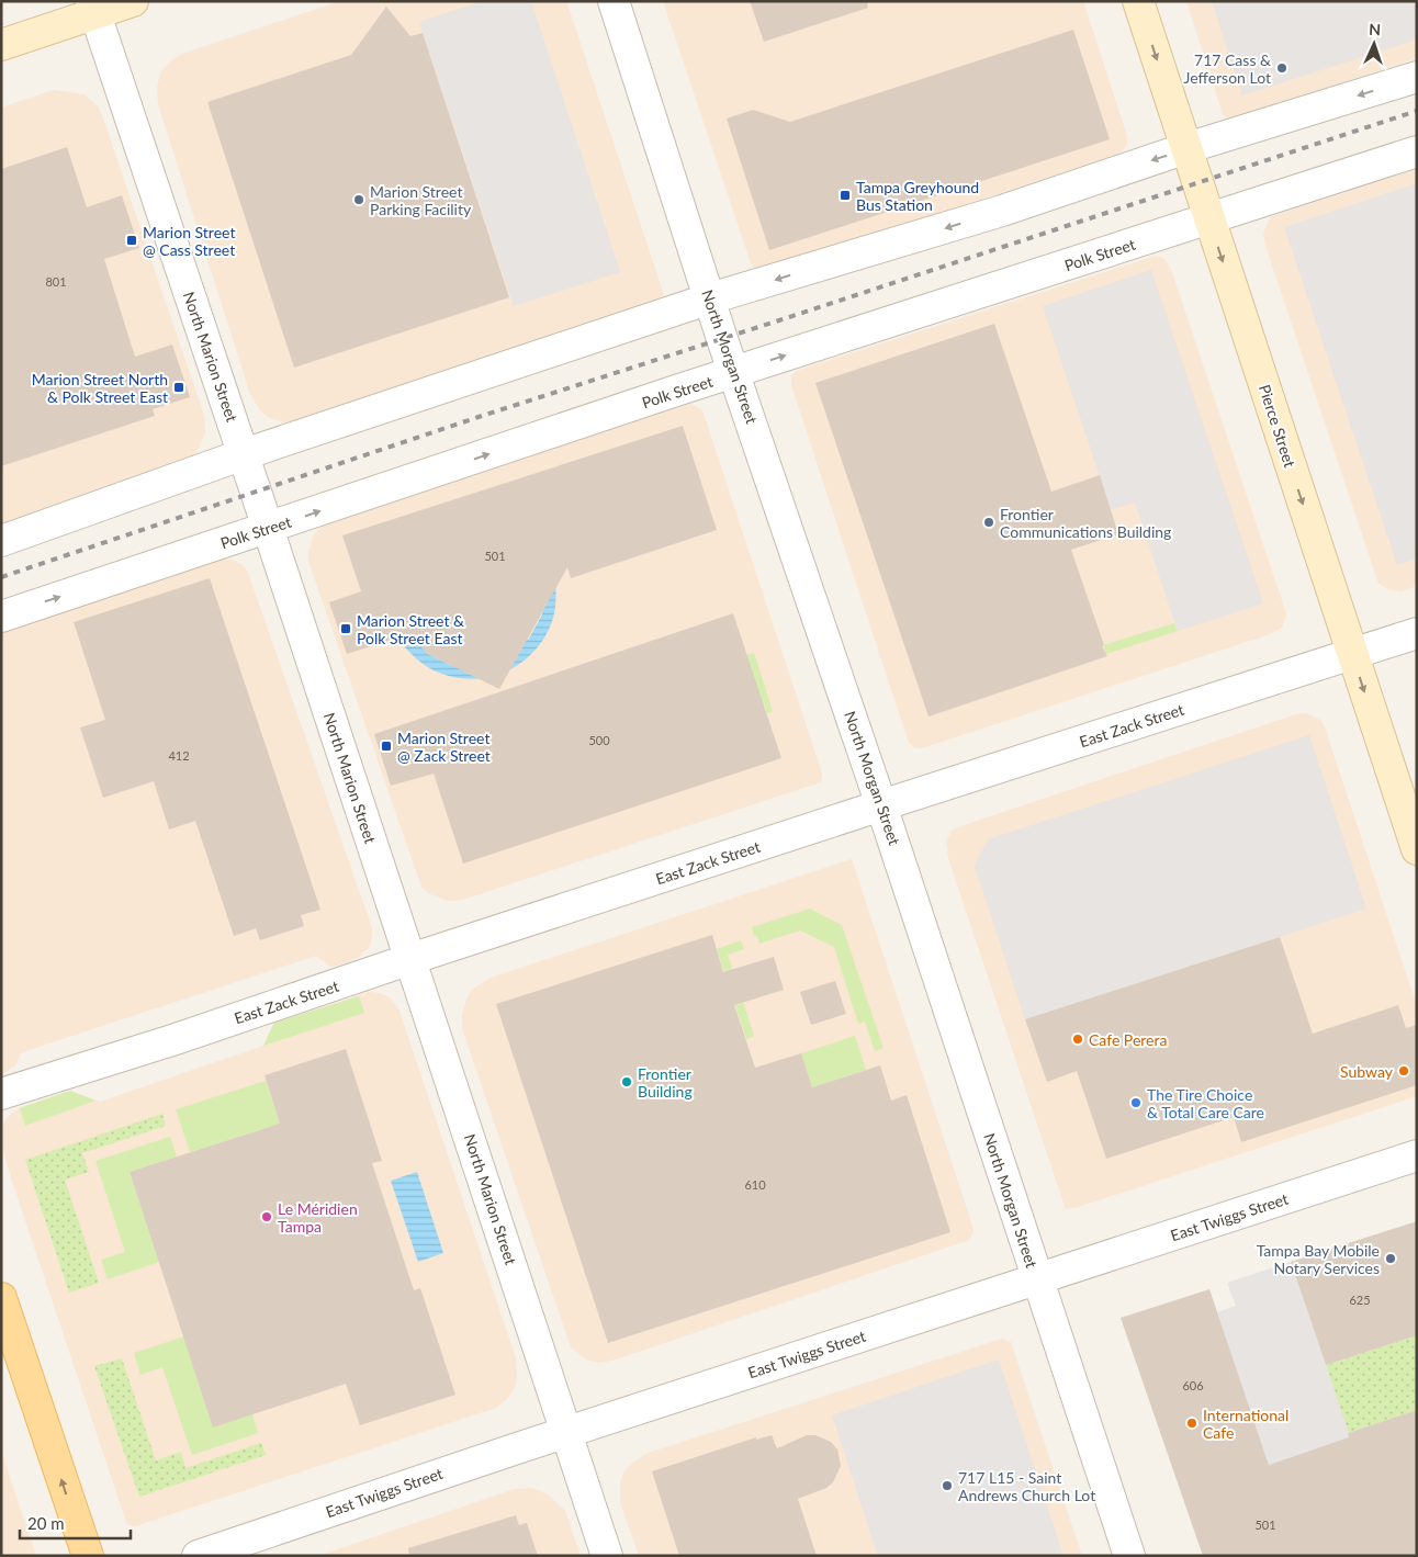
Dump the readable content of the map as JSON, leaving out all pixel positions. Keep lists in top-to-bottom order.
{
  "streets": {
    "main road": ["Pierce Street"],
    "street": [
      "Polk Street",
      "North Marion Street",
      "North Morgan Street",
      "East Zack Street",
      "East Twiggs Street"
    ]
  },
  "crossings": [
    ["Polk Street", "North Marion Street"],
    ["Polk Street", "North Morgan Street"],
    ["Polk Street", "Pierce Street"],
    ["North Marion Street", "East Zack Street"],
    ["North Marion Street", "East Twiggs Street"],
    ["North Morgan Street", "East Zack Street"],
    ["North Morgan Street", "East Twiggs Street"],
    ["Pierce Street", "East Zack Street"]
  ],
  "one_way": ["Pierce Street"],
  "places": {
    "other": [
      "717 Cass & Jefferson Lot",
      "Marion Street Parking Facility",
      "Frontier Communications Building",
      "Cafe Perera",
      "Subway",
      "Frontier Building",
      "The Tire Choice & Total Care Care",
      "Le Méridien Tampa",
      "Tampa Bay Mobile Notary Services",
      "International Cafe",
      "717 L15 - Saint Andrews Church Lot"
    ],
    "transit": [
      "Tampa Greyhound Bus Station",
      "Marion Street @ Cass Street",
      "Marion Street North & Polk Street East",
      "Marion Street & Polk Street East",
      "Marion Street @ Zack Street"
    ]
  },
  "house_numbers": [
    "801",
    "501",
    "500",
    "412",
    "610",
    "625",
    "606",
    "501"
  ],
  "scale_bar": "20 m",
  "north": "top"
}
